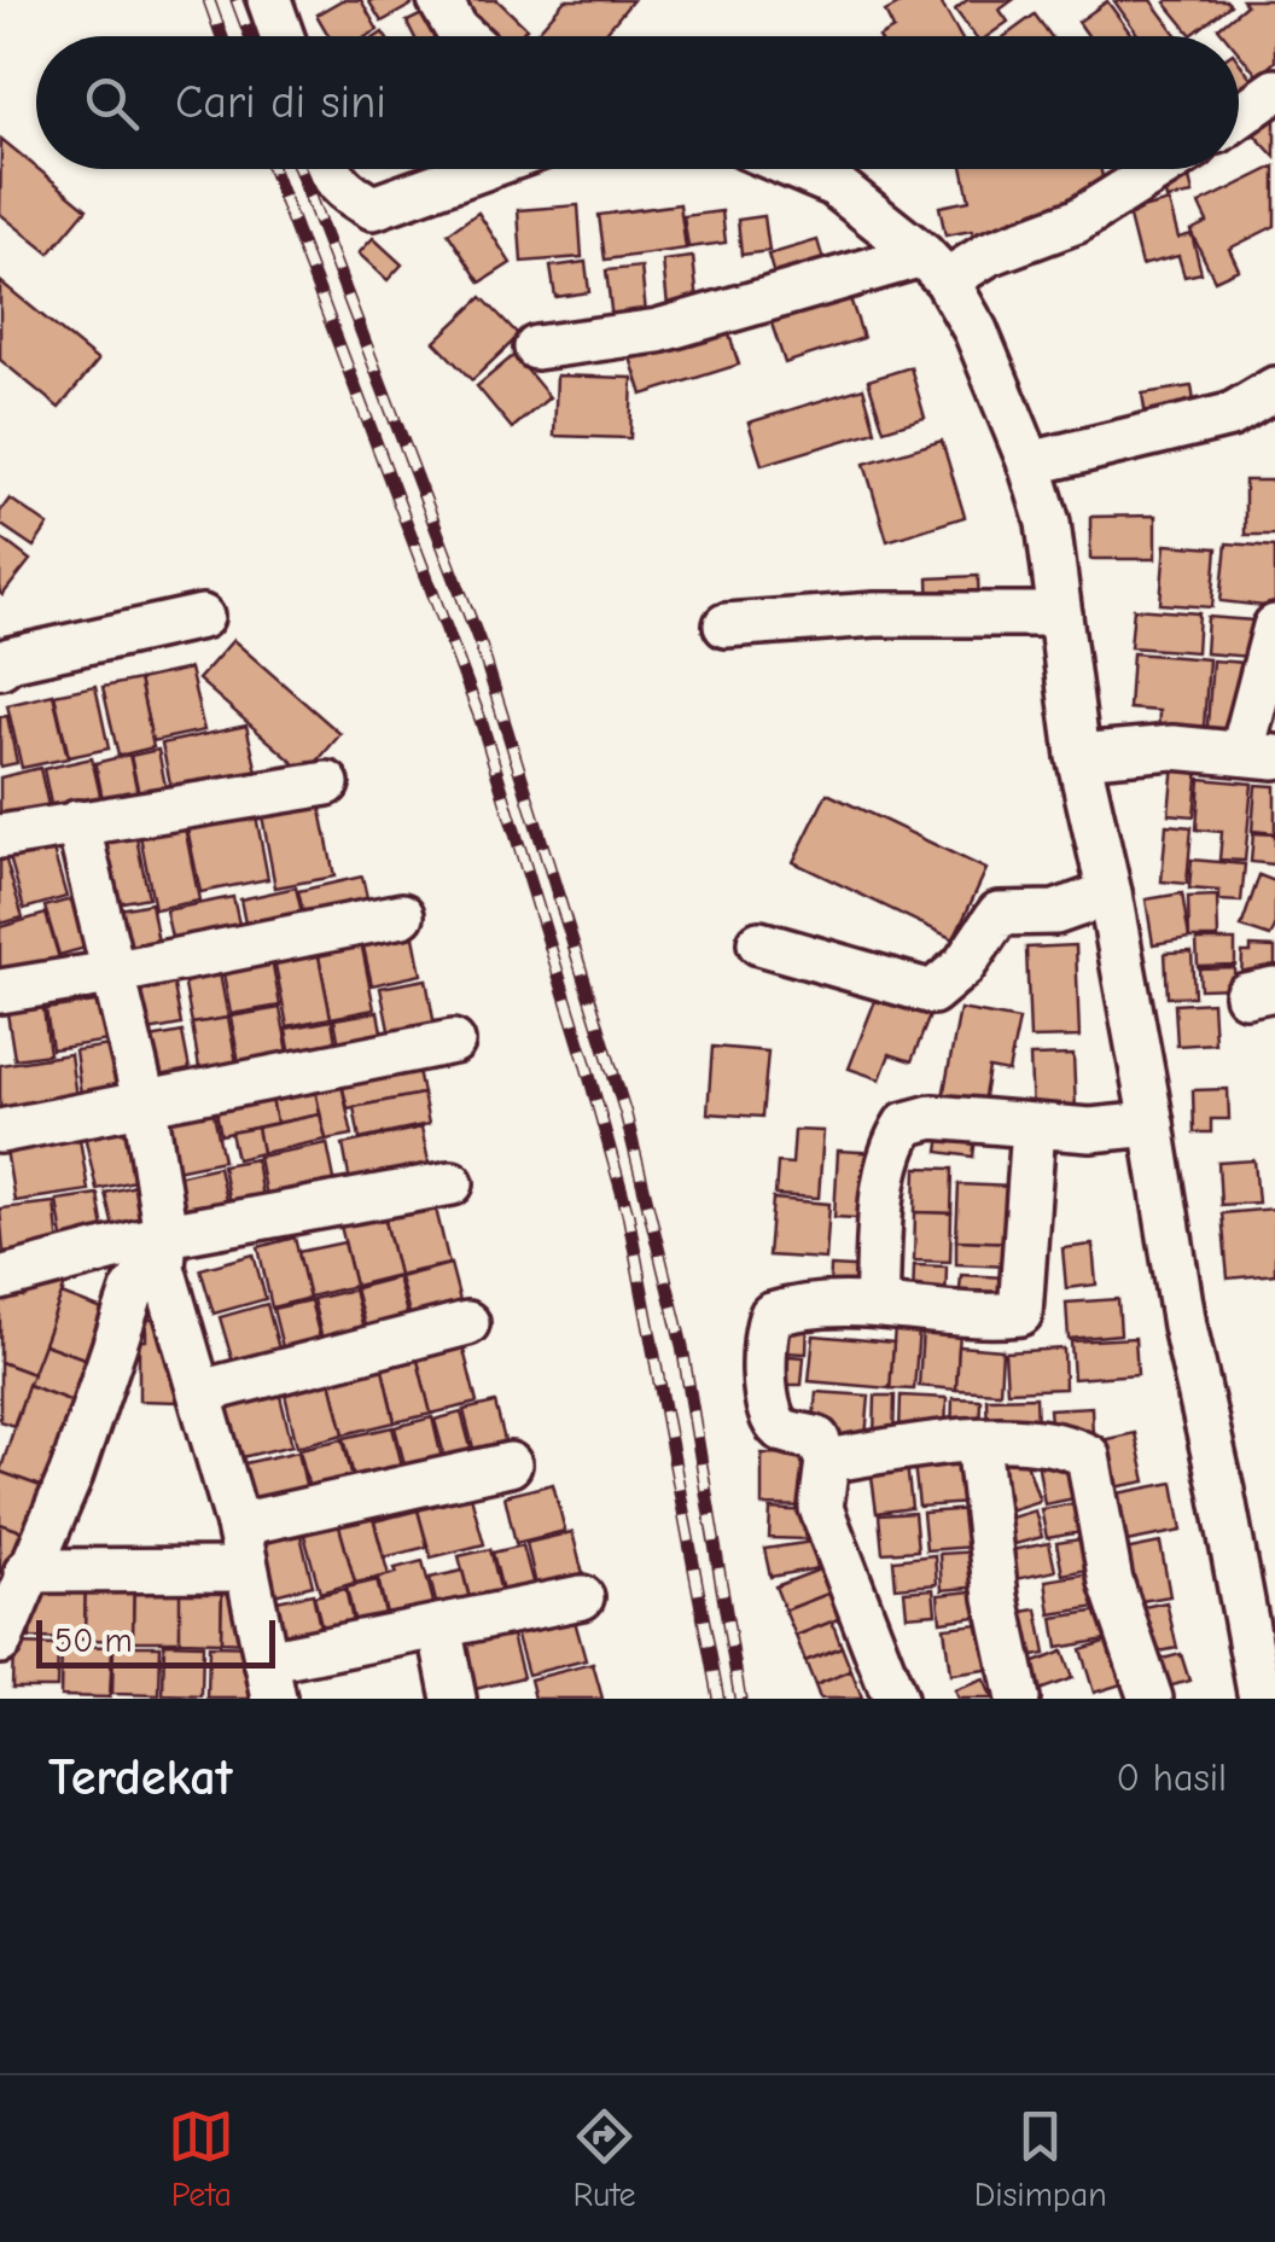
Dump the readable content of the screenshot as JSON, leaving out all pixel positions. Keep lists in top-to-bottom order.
{
  "scale_bar": "50 m",
  "page": {
    "search": "Cari di sini",
    "scale": "50 m",
    "heading": ["Terdekat", "0 hasil"],
    "nav": ["Peta", "Rute", "Disimpan"]
  }
}
